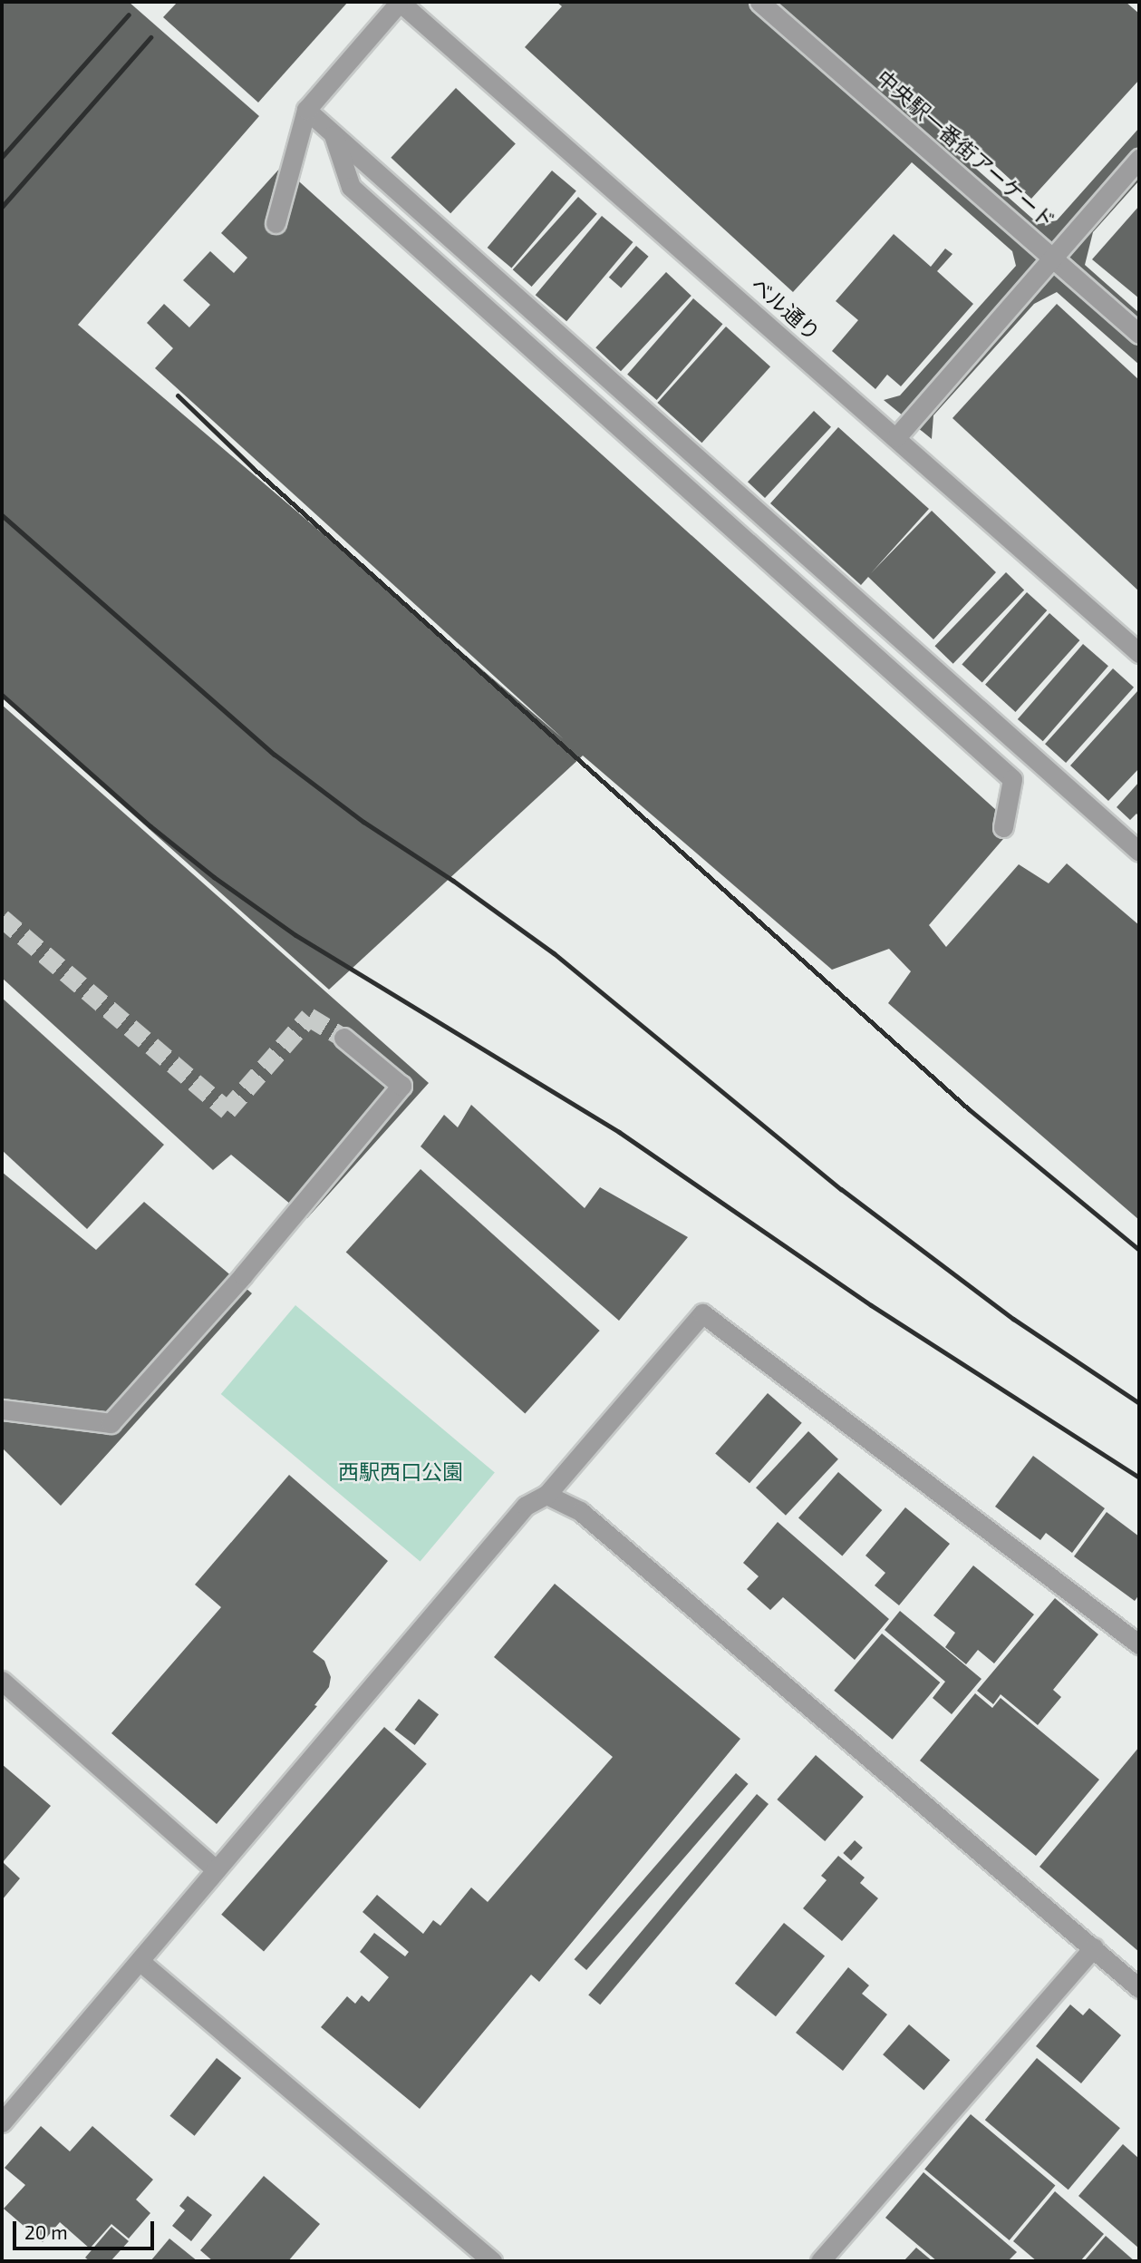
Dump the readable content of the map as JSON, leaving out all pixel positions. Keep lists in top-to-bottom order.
{
  "streets": {
    "street": ["中央駅一番街アーケード", "ベル通り"]
  },
  "parks": ["西駅西口公園"],
  "scale_bar": "20 m"
}
